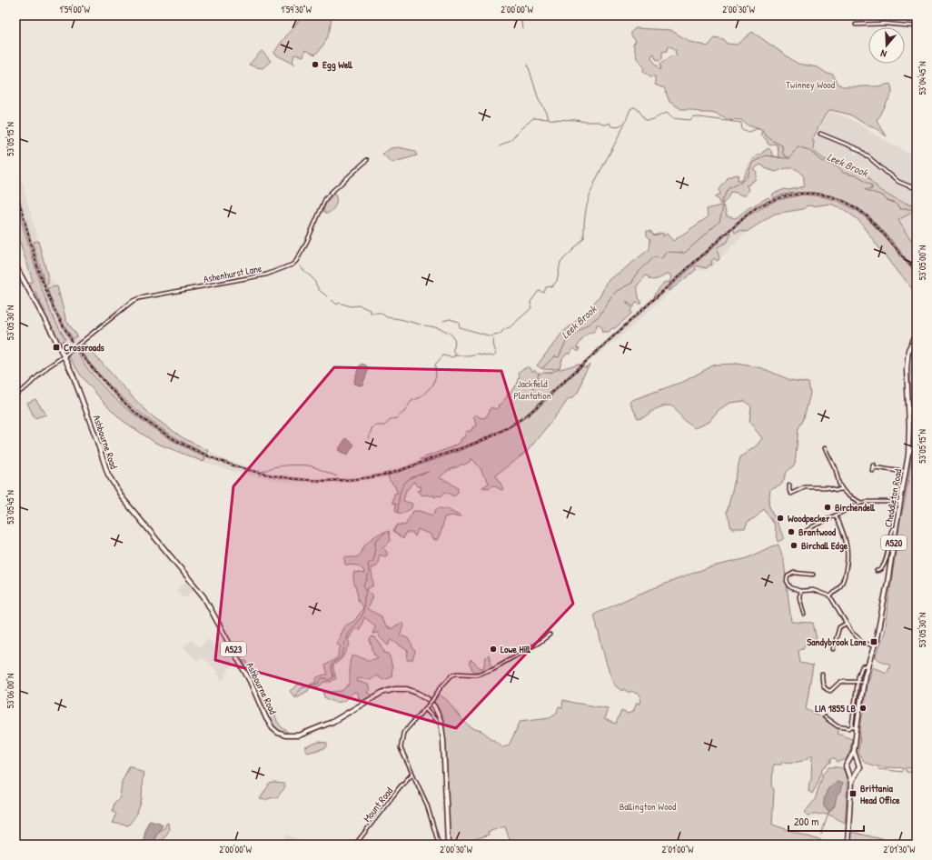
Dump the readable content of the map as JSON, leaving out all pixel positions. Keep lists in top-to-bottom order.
{
  "streets": {
    "highway": [
      "Ashbourne Road",
      "Cheddleton Road",
      "A520",
      "A523"
    ],
    "street": ["Ashenhurst Lane", "Mount Road"]
  },
  "crossings": [
    ["Ashenhurst Lane", "Ashbourne Road"]
  ],
  "water": ["Leek Brook"],
  "parks": ["Twinney Wood", "Jackfield Plantation", "Ballington Wood"],
  "places": {
    "other": [
      "Egg Well",
      "Birchendell",
      "Woodpecker",
      "Brantwood",
      "Birchall Edge",
      "Lowe Hill",
      "LIA 1855 LB"
    ],
    "transit": ["Crossroads", "Sandybrook Lane", "Brittania Head Office"]
  },
  "scale_bar": "200 m",
  "north": "bottom",
  "coordinates": [
    "1°59'00\"W",
    "1°59'30\"W",
    "2°00'00\"W",
    "2°00'30\"W",
    "53°04'45\"N",
    "53°05'15\"N",
    "53°05'00\"N",
    "53°05'30\"N",
    "53°05'45\"N",
    "53°06'00\"N",
    "2°01'00\"W",
    "2°01'30\"W"
  ]
}
